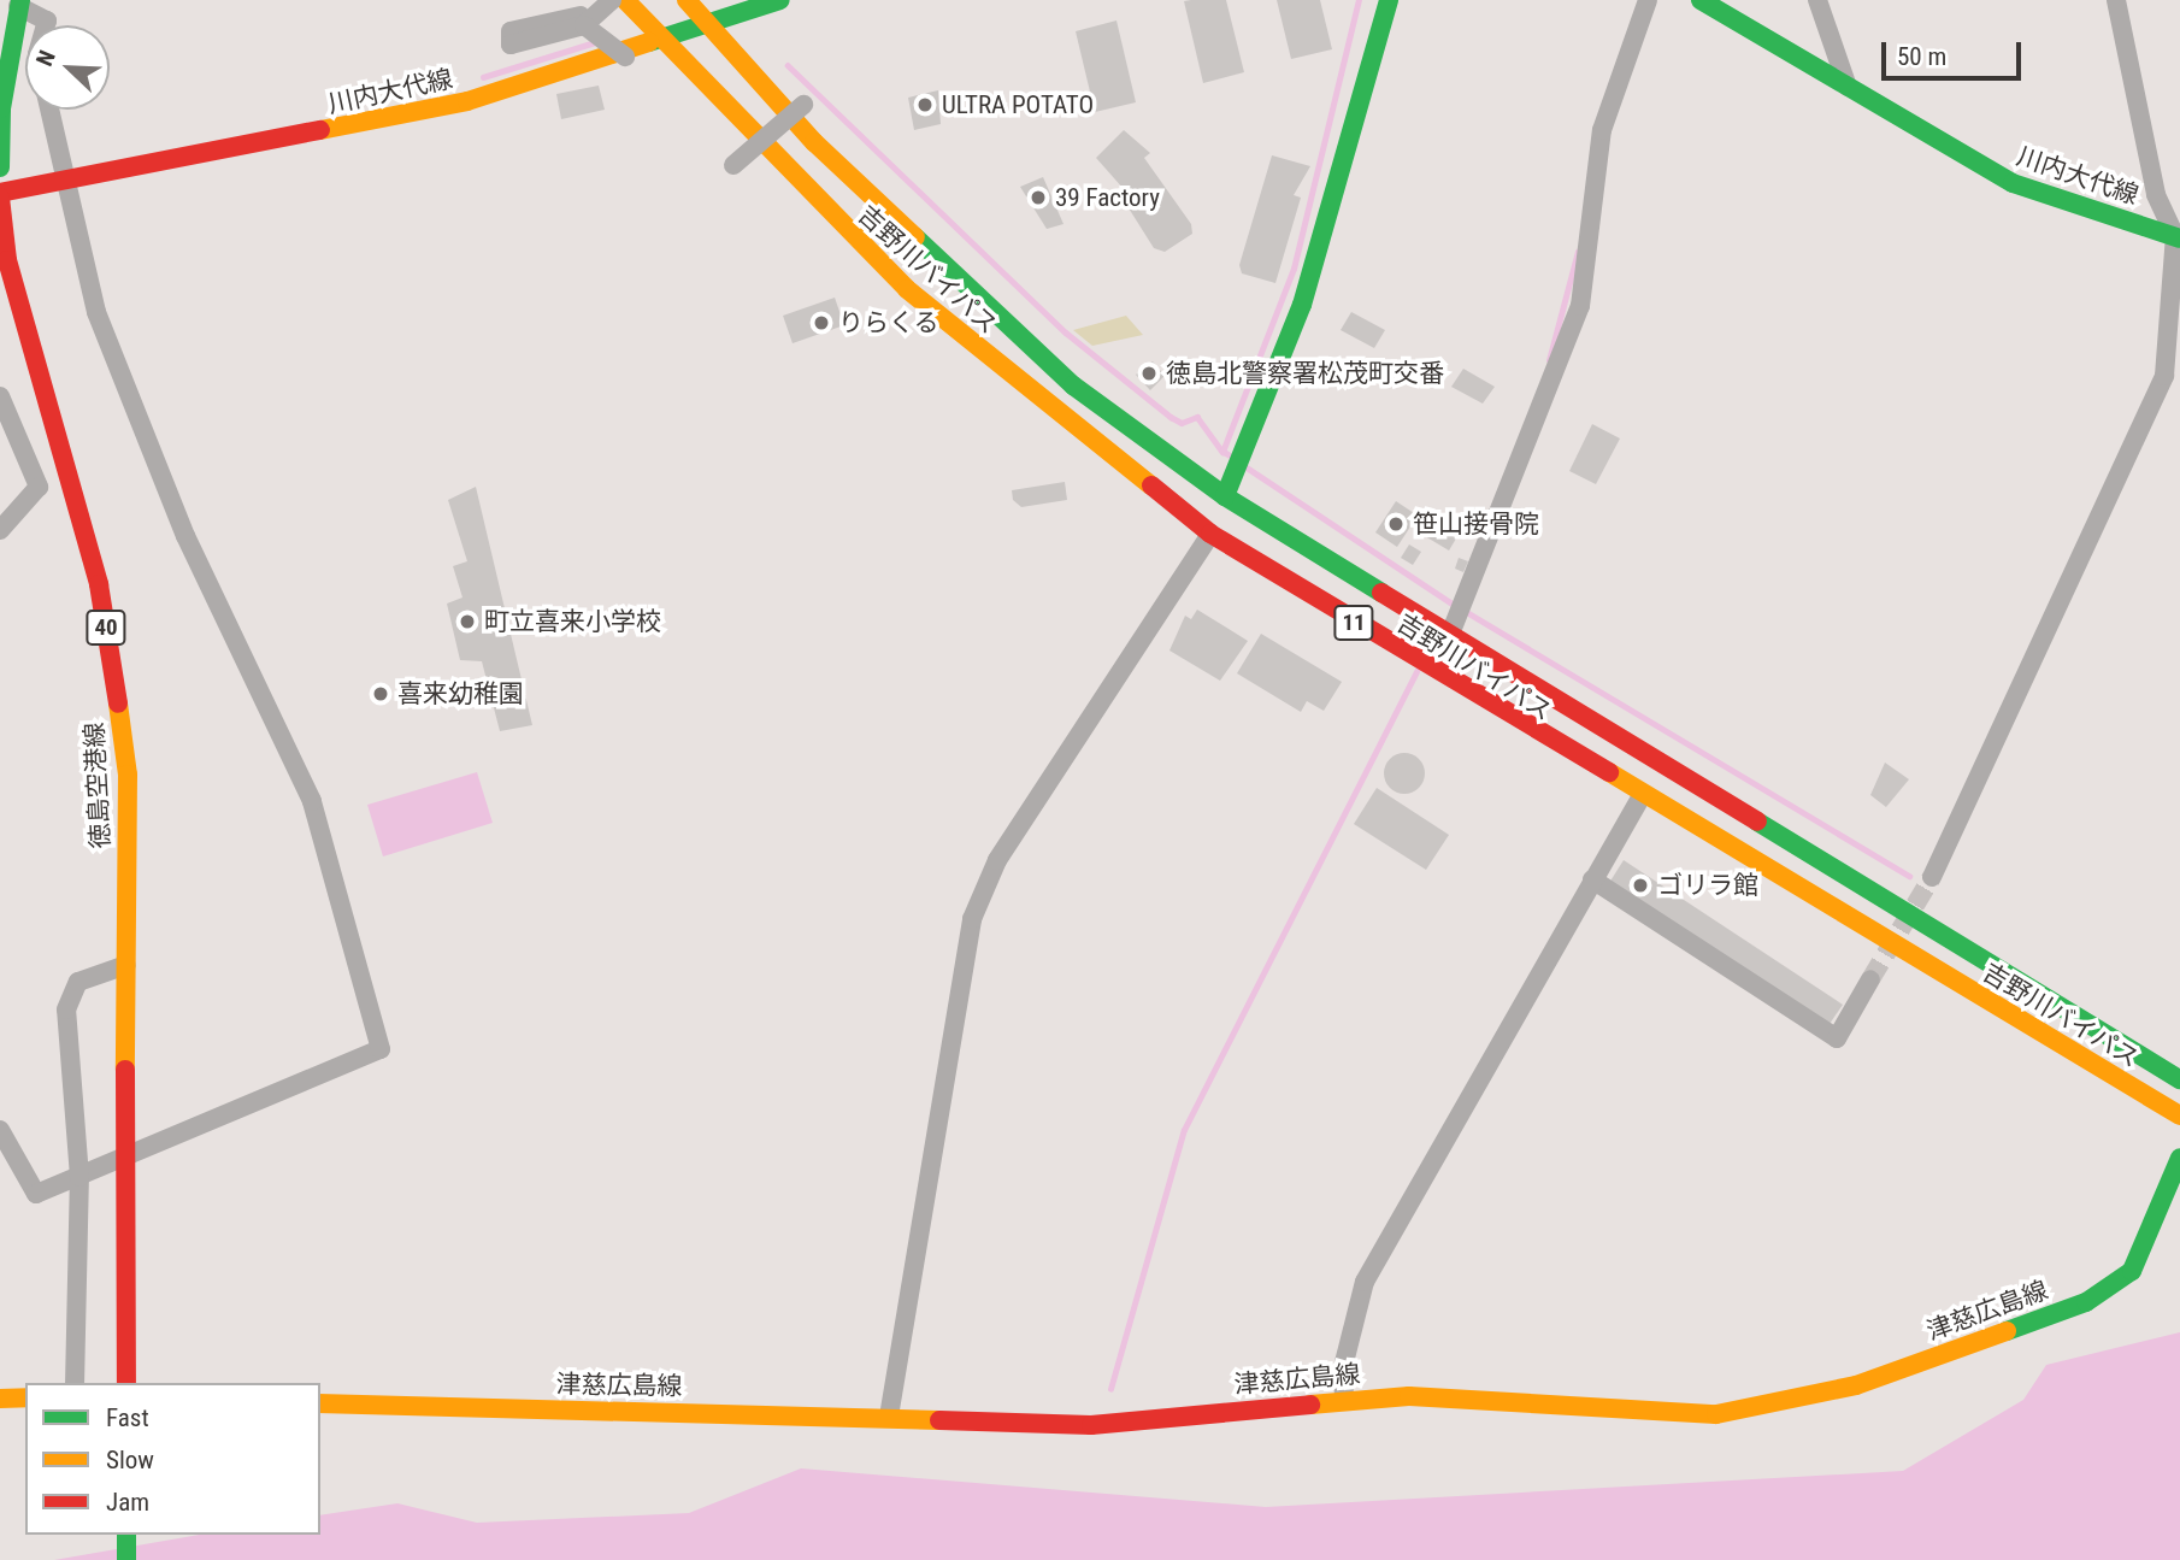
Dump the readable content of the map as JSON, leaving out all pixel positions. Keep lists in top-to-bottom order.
{
  "streets": {
    "main road": [
      "川内大代線",
      "吉野川バイパス",
      "11",
      "40",
      "徳島空港線",
      "津慈広島線"
    ]
  },
  "crossings": [
    ["川内大代線", "吉野川バイパス"],
    ["川内大代線", "徳島空港線"]
  ],
  "places": [
    "ULTRA POTATO",
    "39 Factory",
    "りらくる",
    "徳島北警察署松茂町交番",
    "笹山接骨院",
    "町立喜来小学校",
    "喜来幼稚園",
    "ゴリラ館"
  ],
  "legend": ["Fast", "Slow", "Jam"],
  "scale_bar": "50 m",
  "north": "top left"
}
